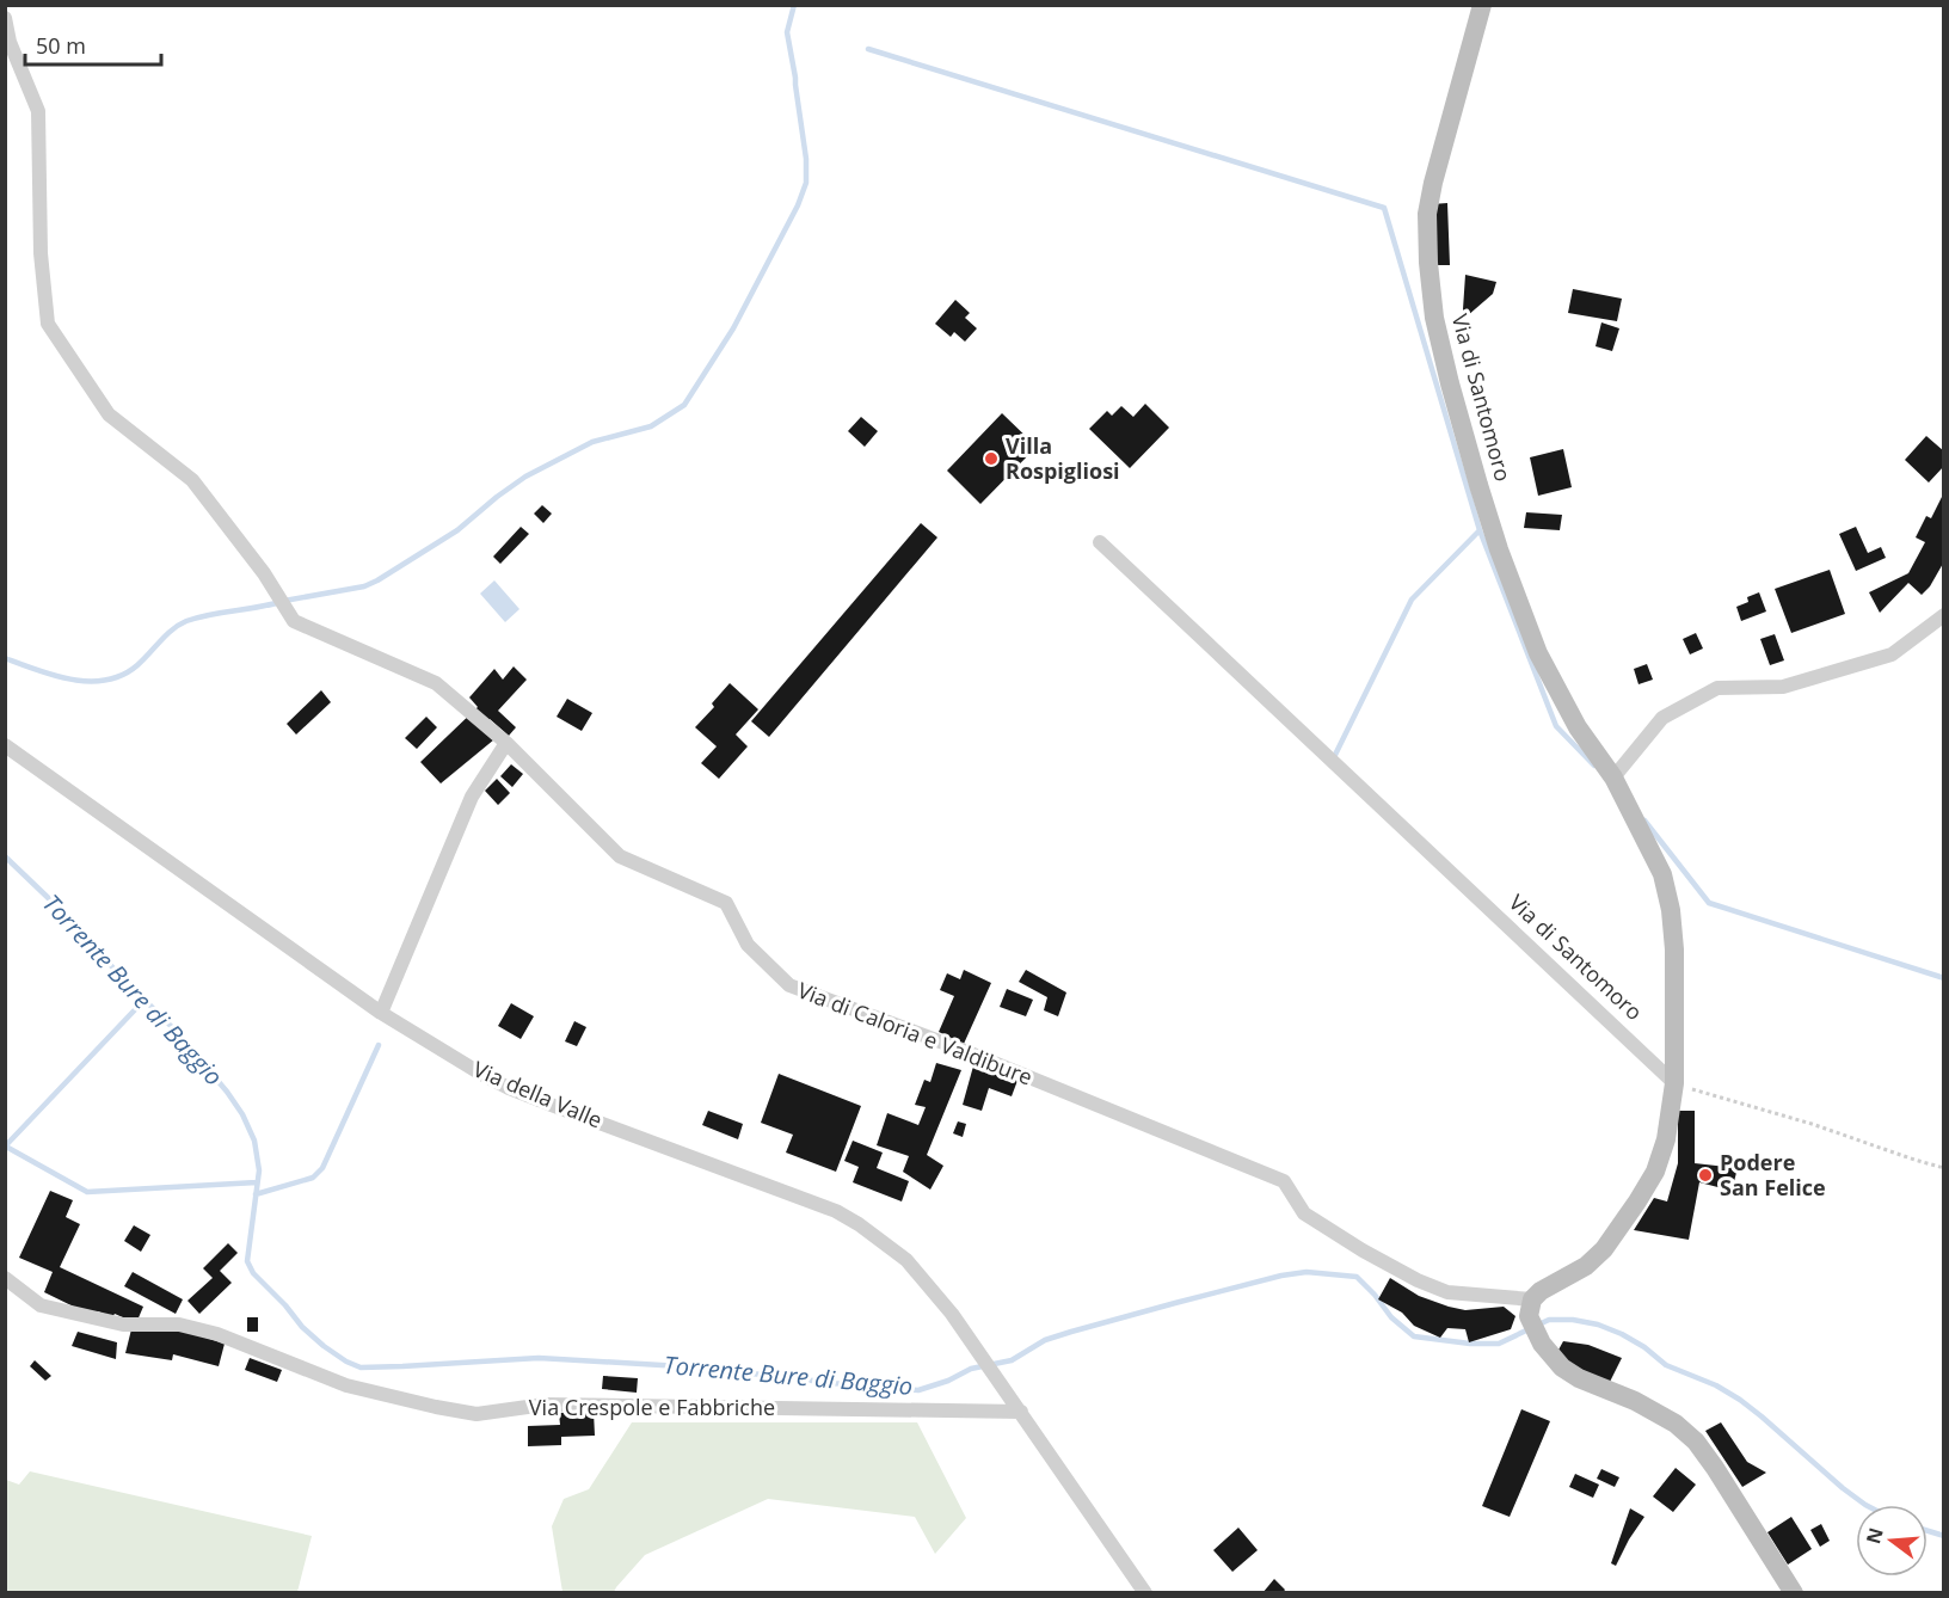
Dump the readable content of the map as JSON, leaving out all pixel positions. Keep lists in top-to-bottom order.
{
  "streets": {
    "main road": ["Via di Santomoro"],
    "street": ["Via di Caloria e Valdibure", "Via della Valle", "Via Crespole e Fabbriche"]
  },
  "crossings": [
    ["Via di Santomoro", "Via di Caloria e Valdibure"],
    ["Via della Valle", "Via Crespole e Fabbriche"]
  ],
  "water": ["Torrente Bure di Baggio"],
  "places": ["Villa Rospigliosi", "Podere San Felice"],
  "scale_bar": "50 m",
  "north": "left"
}
